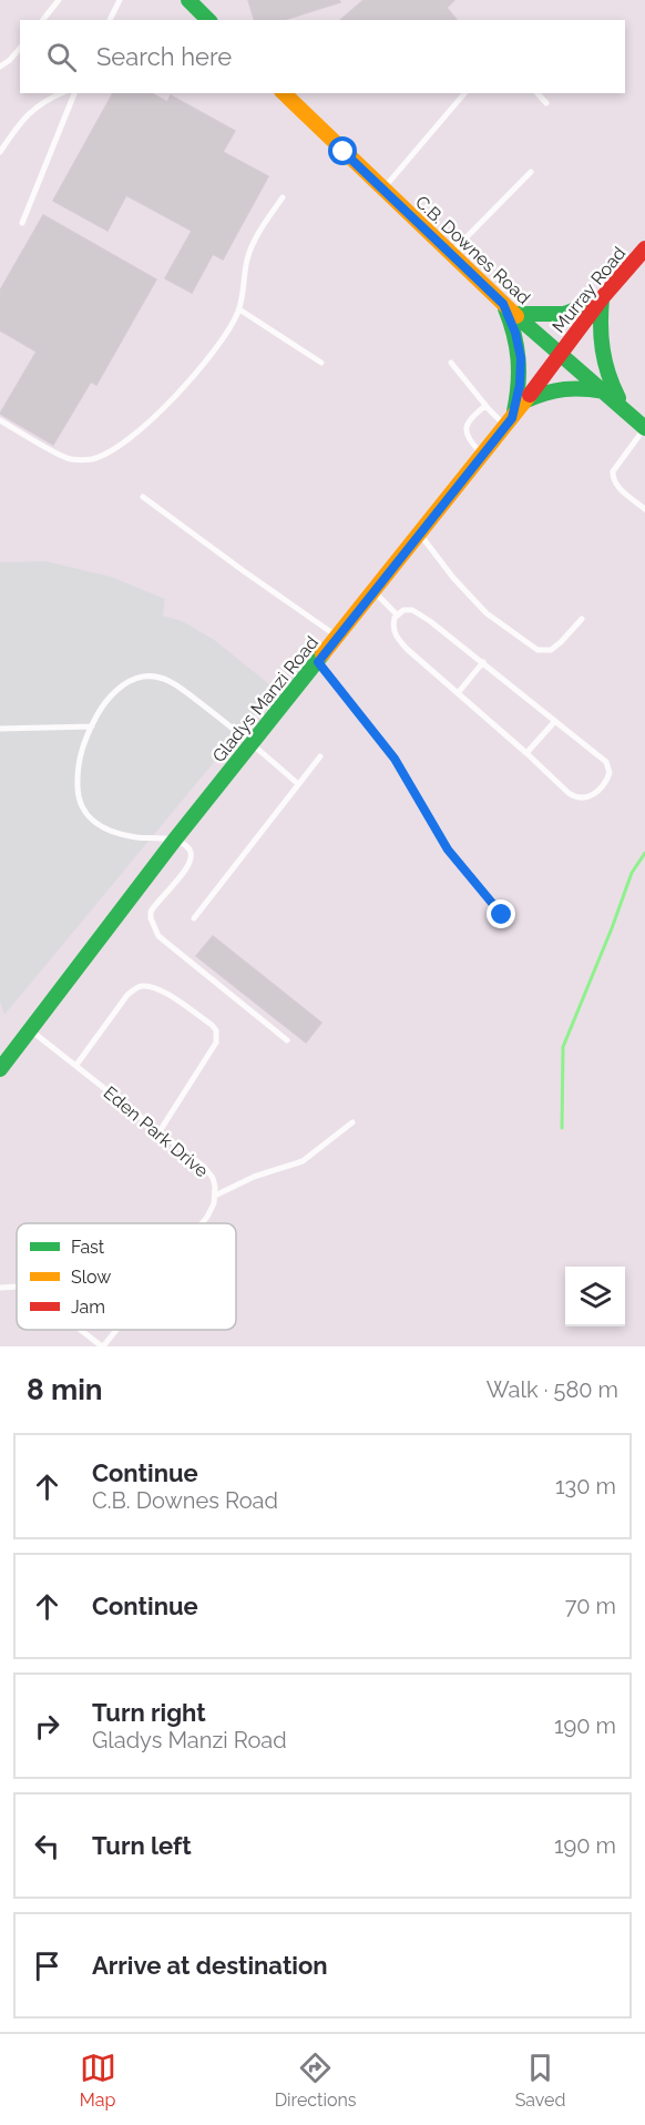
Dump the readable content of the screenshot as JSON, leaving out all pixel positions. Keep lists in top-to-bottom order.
{
  "streets": {
    "main road": ["C.B. Downes Road", "Murray Road", "Gladys Manzi Road"],
    "lane": ["Eden Park Drive"]
  },
  "crossings": [
    ["C.B. Downes Road", "Murray Road"],
    ["C.B. Downes Road", "Gladys Manzi Road"],
    ["Murray Road", "Gladys Manzi Road"],
    ["Gladys Manzi Road", "Eden Park Drive"]
  ],
  "legend": ["Fast", "Slow", "Jam"],
  "page": {
    "search": "Search here",
    "heading": ["8 min", "Walk · 580 m"],
    "list": [
      ["Continue", "C.B. Downes Road", "130 m"],
      ["Continue", "70 m"],
      ["Turn right", "Gladys Manzi Road", "190 m"],
      ["Turn left", "190 m"],
      "Arrive at destination"
    ],
    "nav": ["Map", "Directions", "Saved"]
  }
}
